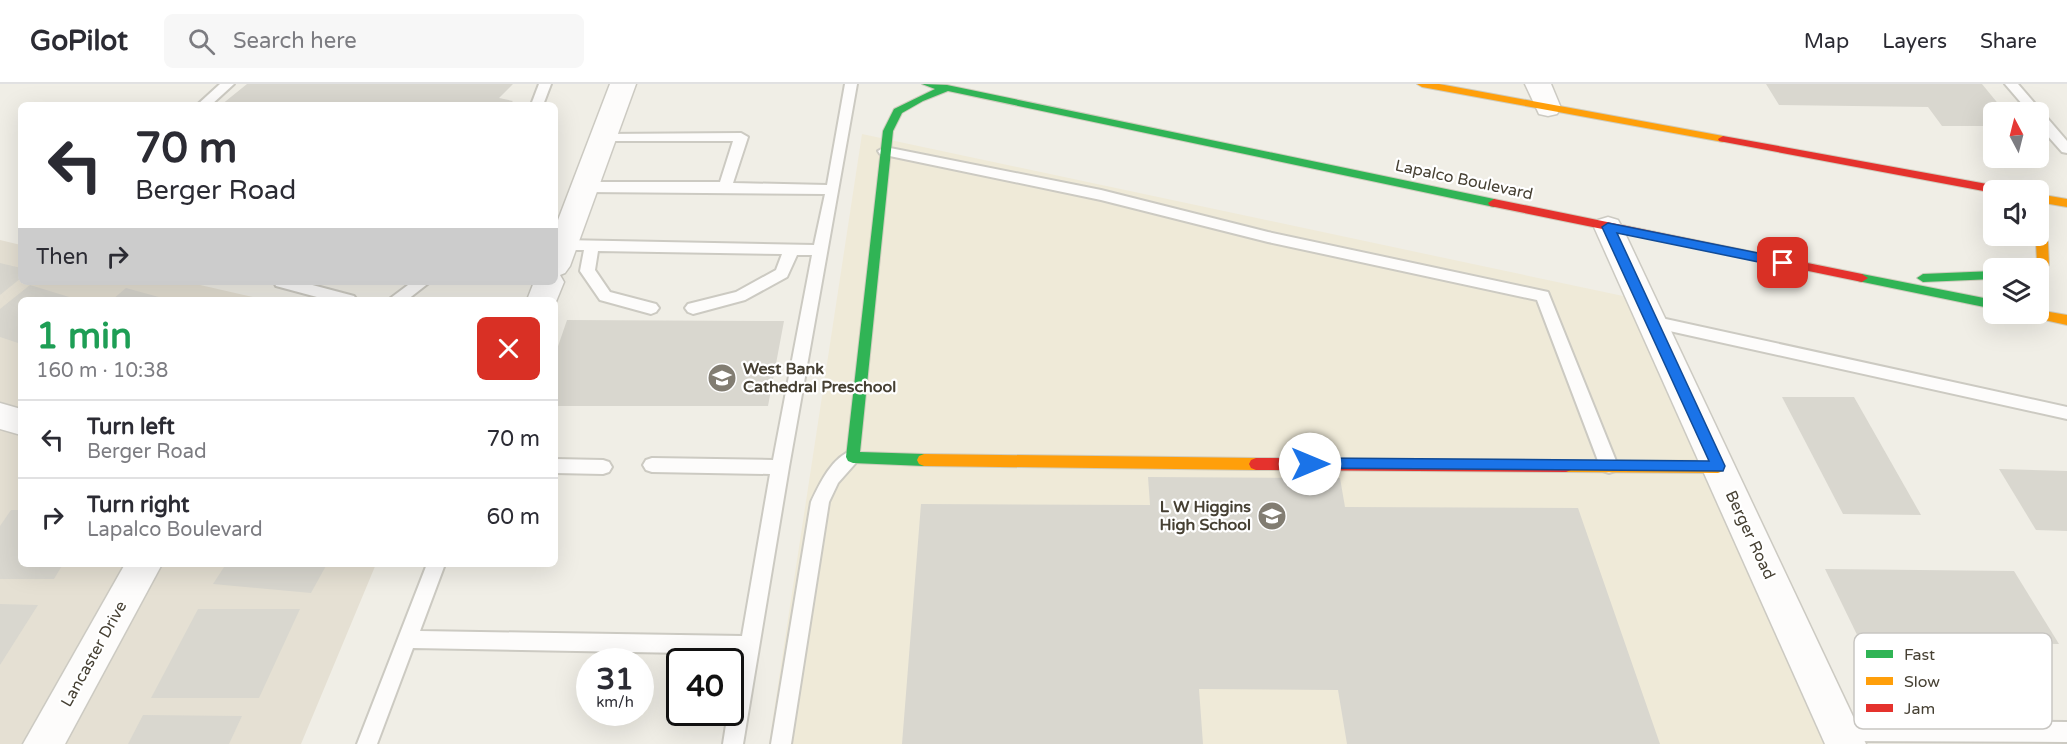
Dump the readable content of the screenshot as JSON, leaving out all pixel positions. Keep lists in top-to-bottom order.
{
  "streets": {
    "main road": ["Lapalco Boulevard"],
    "street": ["Berger Road", "Lancaster Drive"]
  },
  "crossings": [
    ["Lapalco Boulevard", "Berger Road"]
  ],
  "places": {
    "school or university": ["West Bank Cathedral Preschool", "L W Higgins High School"]
  },
  "legend": ["Fast", "Slow", "Jam"],
  "north": "top",
  "page": {
    "header": "GoPilot",
    "search": "Search here",
    "nav": ["Map", "Layers", "Share"],
    "turn": ["70 m", "Berger Road"],
    "then": "Then",
    "heading": ["1 min", "160 m · 10:38"],
    "list": [
      {
        "name": "Turn left",
        "note": "Berger Road",
        "value": "70 m"
      },
      {
        "name": "Turn right",
        "note": "Lapalco Boulevard",
        "value": "60 m"
      }
    ],
    "speed": "31 km/h",
    "limit": "40"
  }
}
